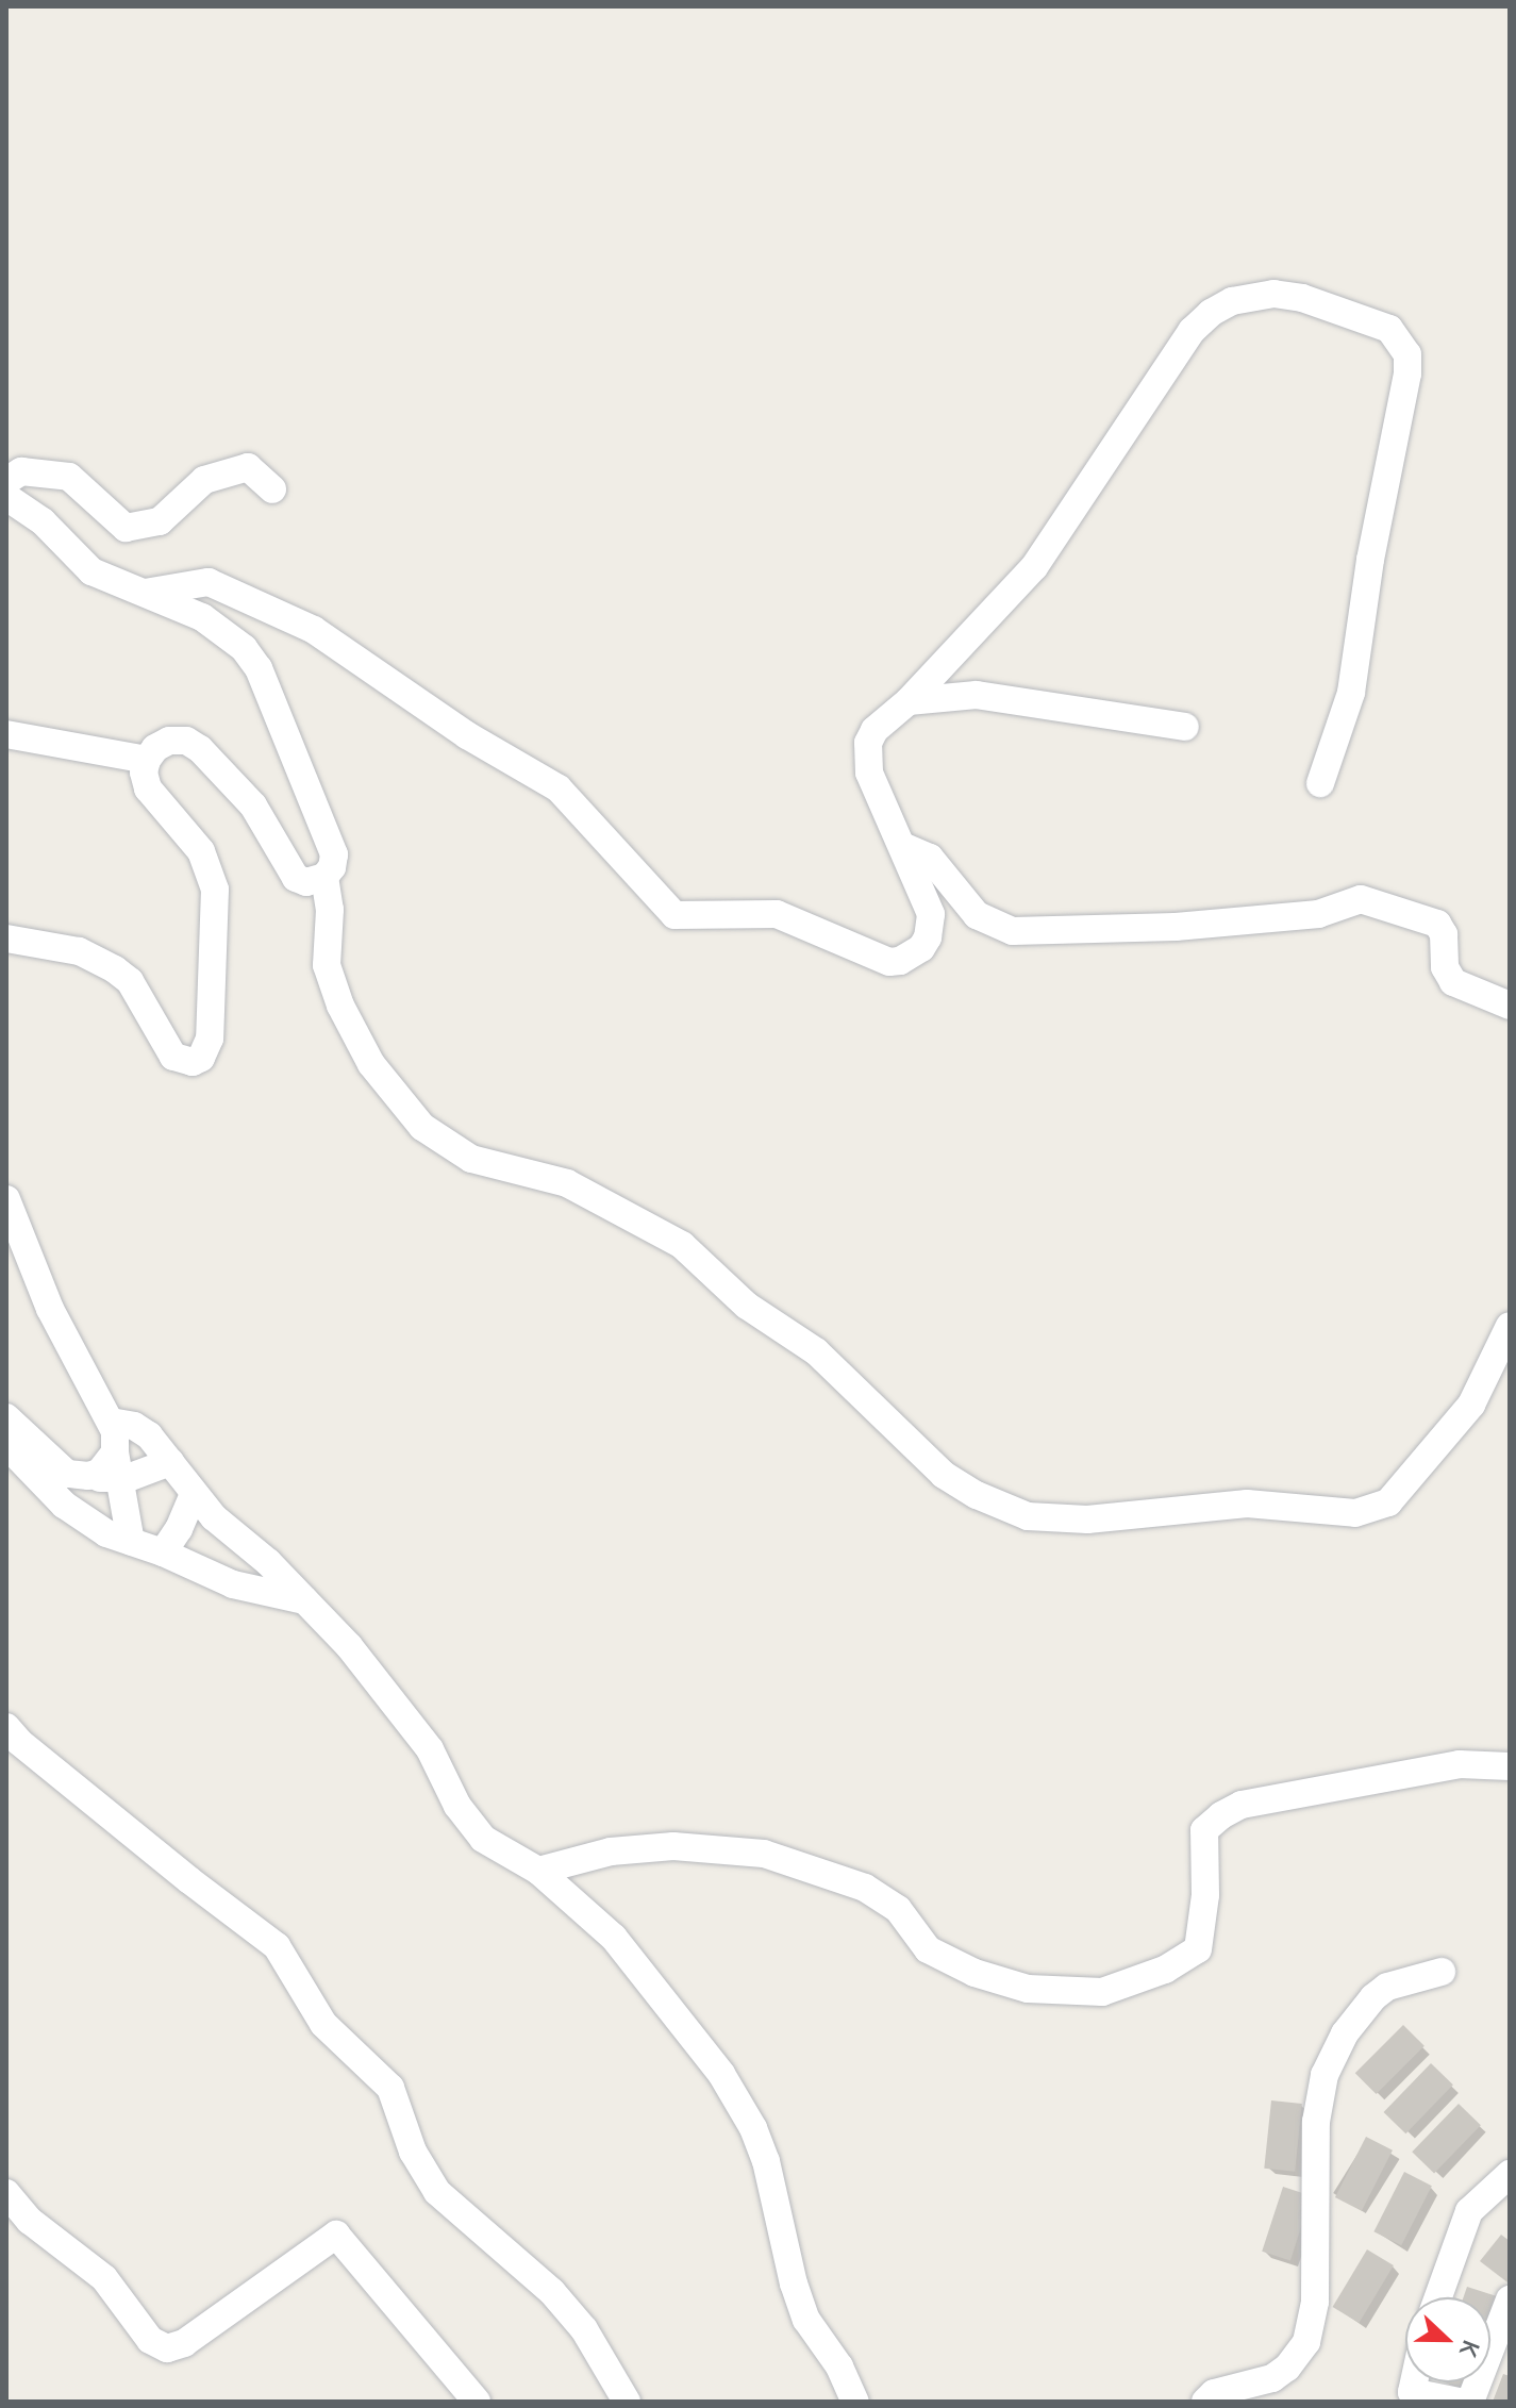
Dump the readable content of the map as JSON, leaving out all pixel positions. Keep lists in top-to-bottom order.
{
  "north": "right"
}
